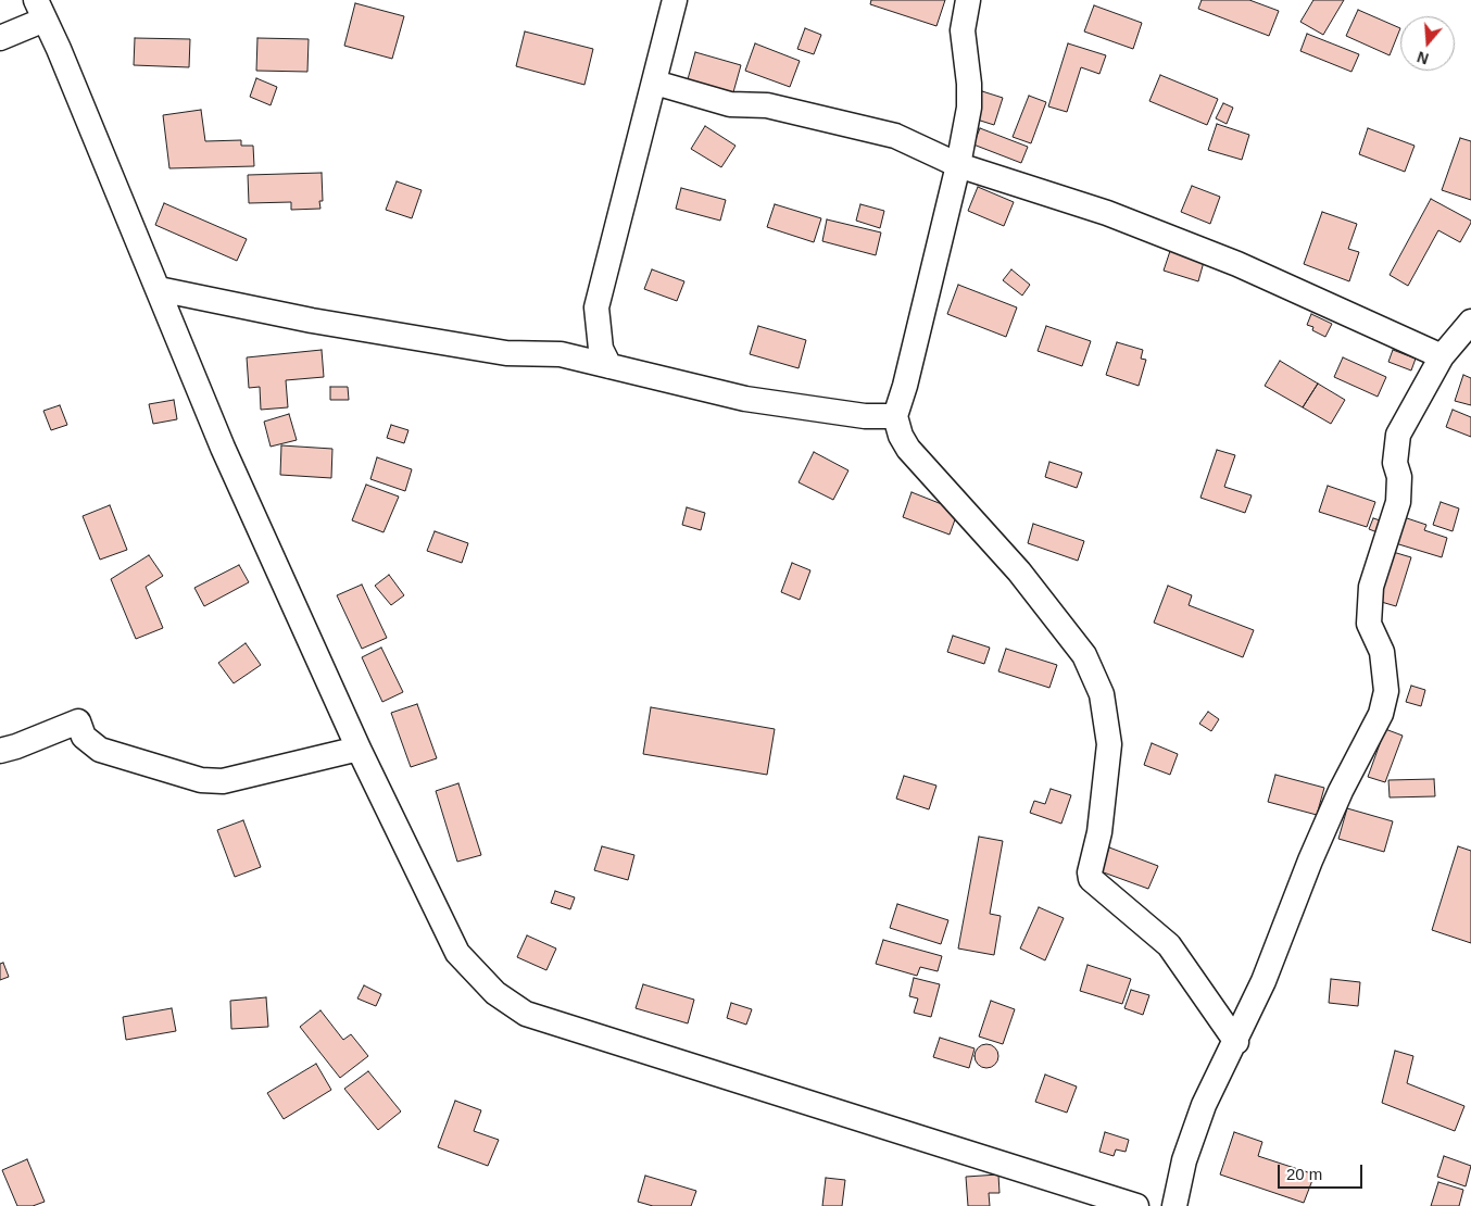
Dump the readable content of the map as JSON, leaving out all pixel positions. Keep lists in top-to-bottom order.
{
  "scale_bar": "20 m",
  "north": "bottom"
}
